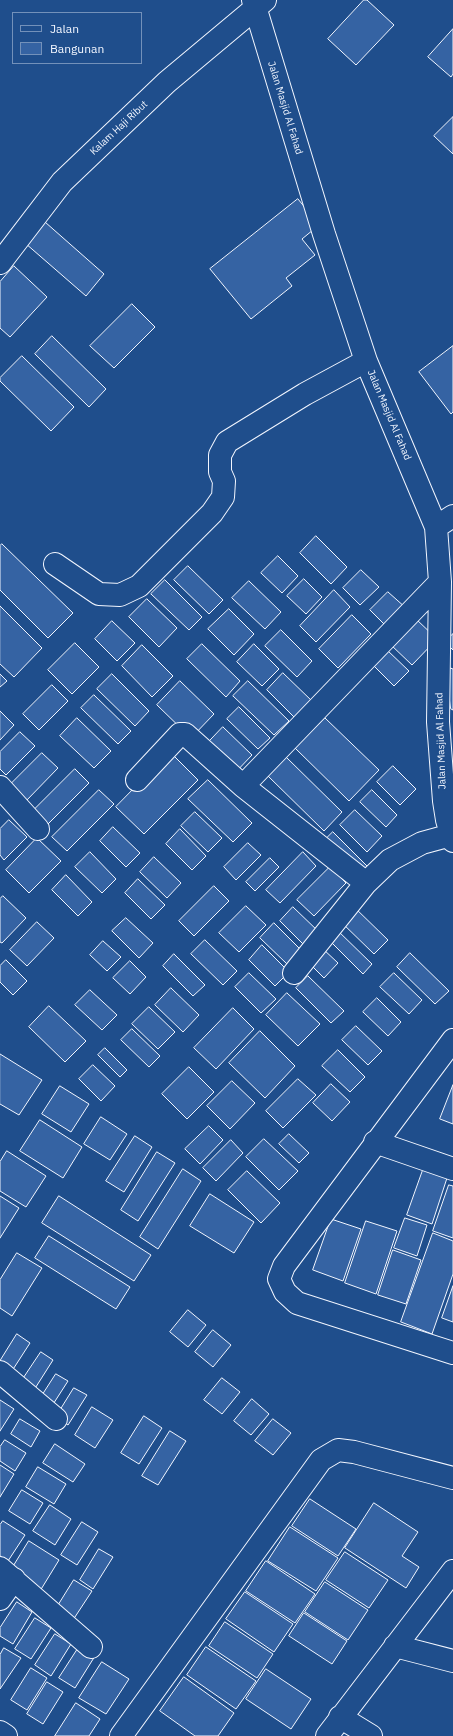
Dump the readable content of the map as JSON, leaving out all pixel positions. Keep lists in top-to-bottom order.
{
  "streets": {
    "street": ["Jalan Masjid Al Fahad", "Kalam Haji Ribut"]
  },
  "crossings": [
    ["Jalan Masjid Al Fahad", "Kalam Haji Ribut"]
  ],
  "legend": ["Jalan", "Bangunan"]
}
